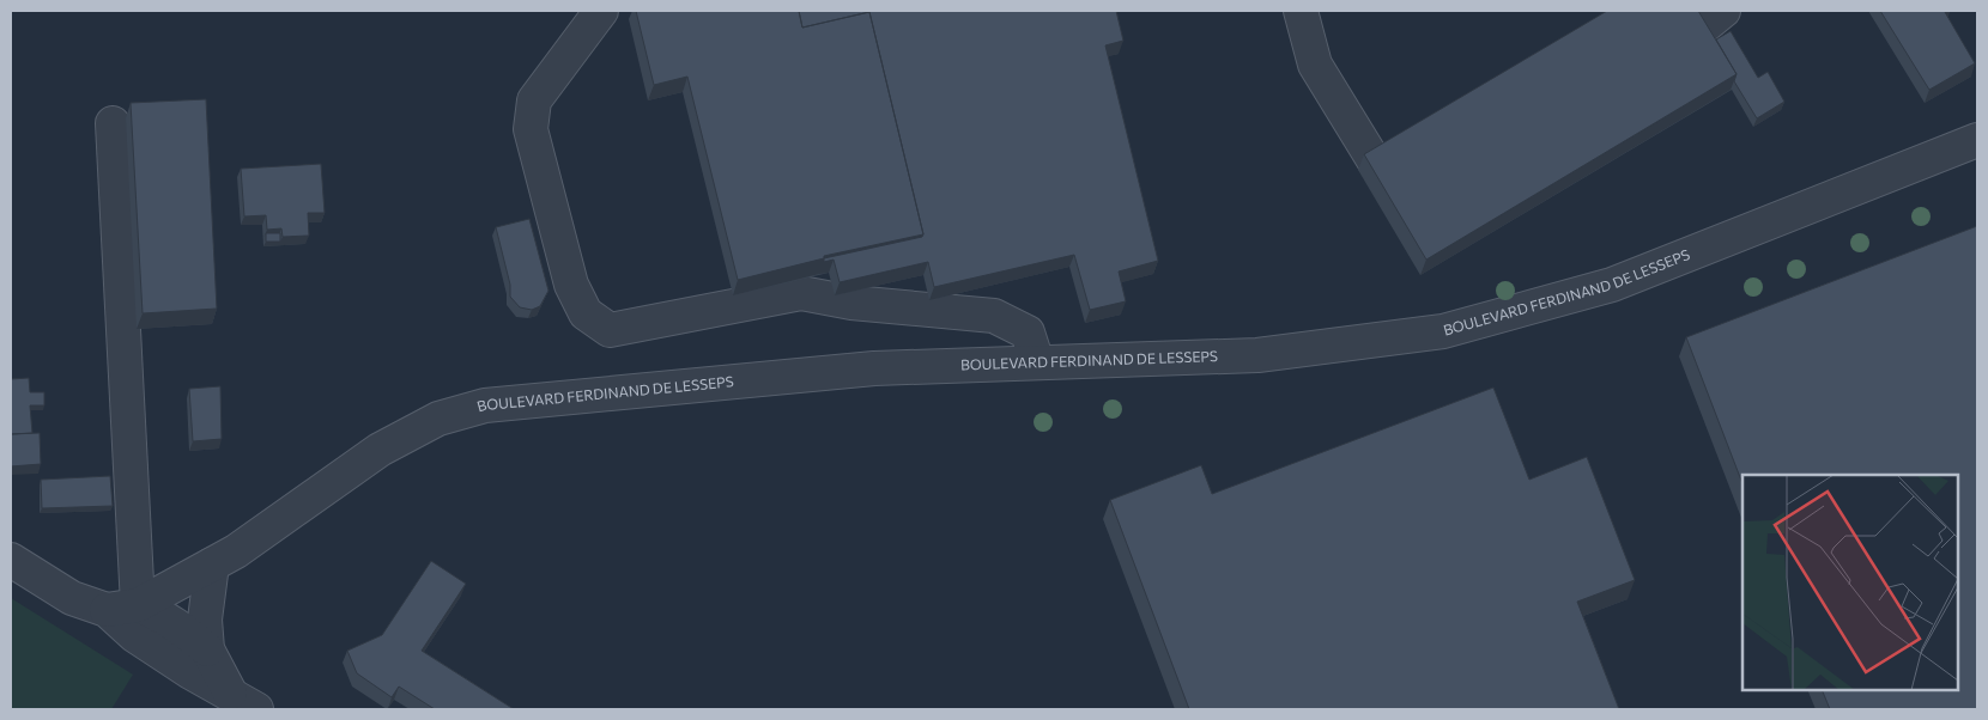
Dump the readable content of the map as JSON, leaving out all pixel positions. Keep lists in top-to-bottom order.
{
  "streets": {
    "street": ["BOULEVARD FERDINAND DE LESSEPS"]
  }
}
